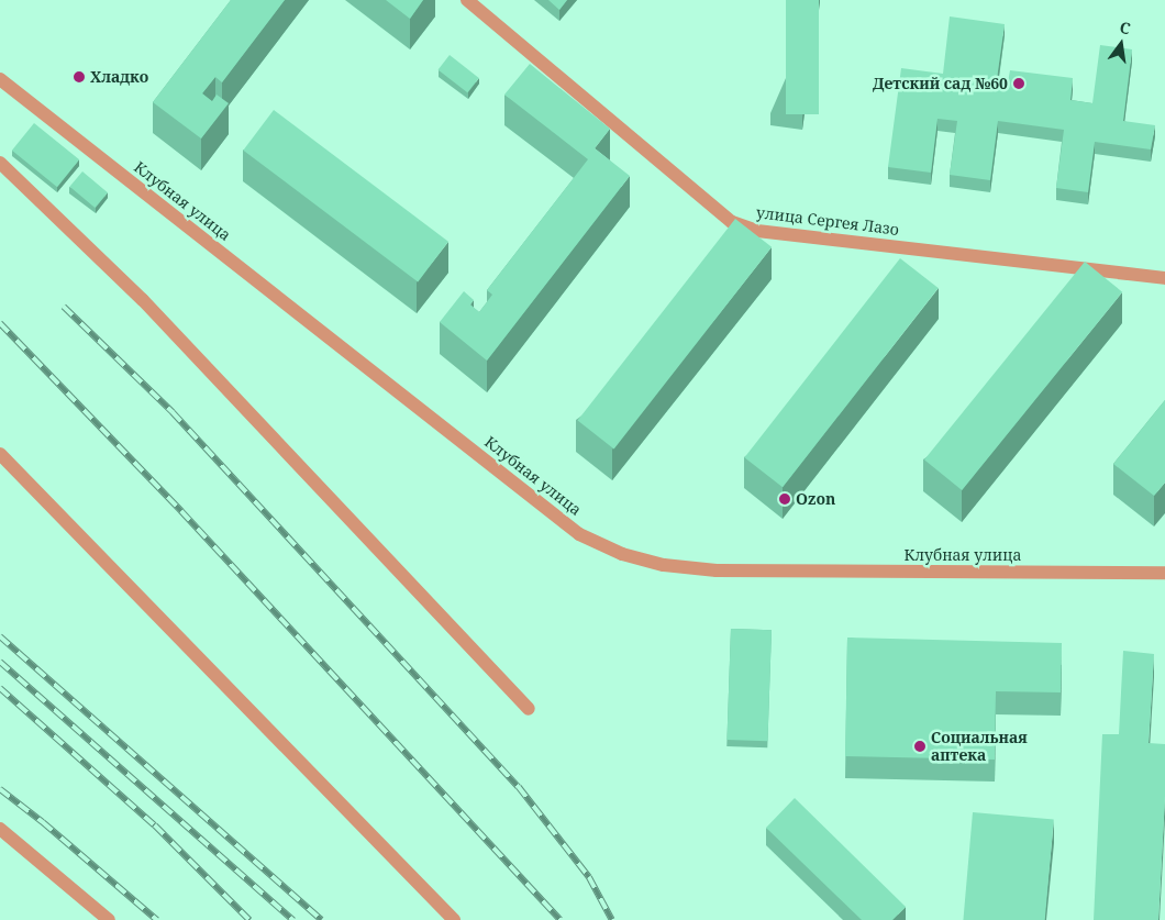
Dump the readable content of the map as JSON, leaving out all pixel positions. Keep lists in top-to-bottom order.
{
  "streets": {
    "street": ["Клубная улица", "улица Сергея Лазо"]
  },
  "places": [
    "Хладко",
    "Детский сад №60",
    "Ozon",
    "Социальная аптека"
  ],
  "north": "top"
}
